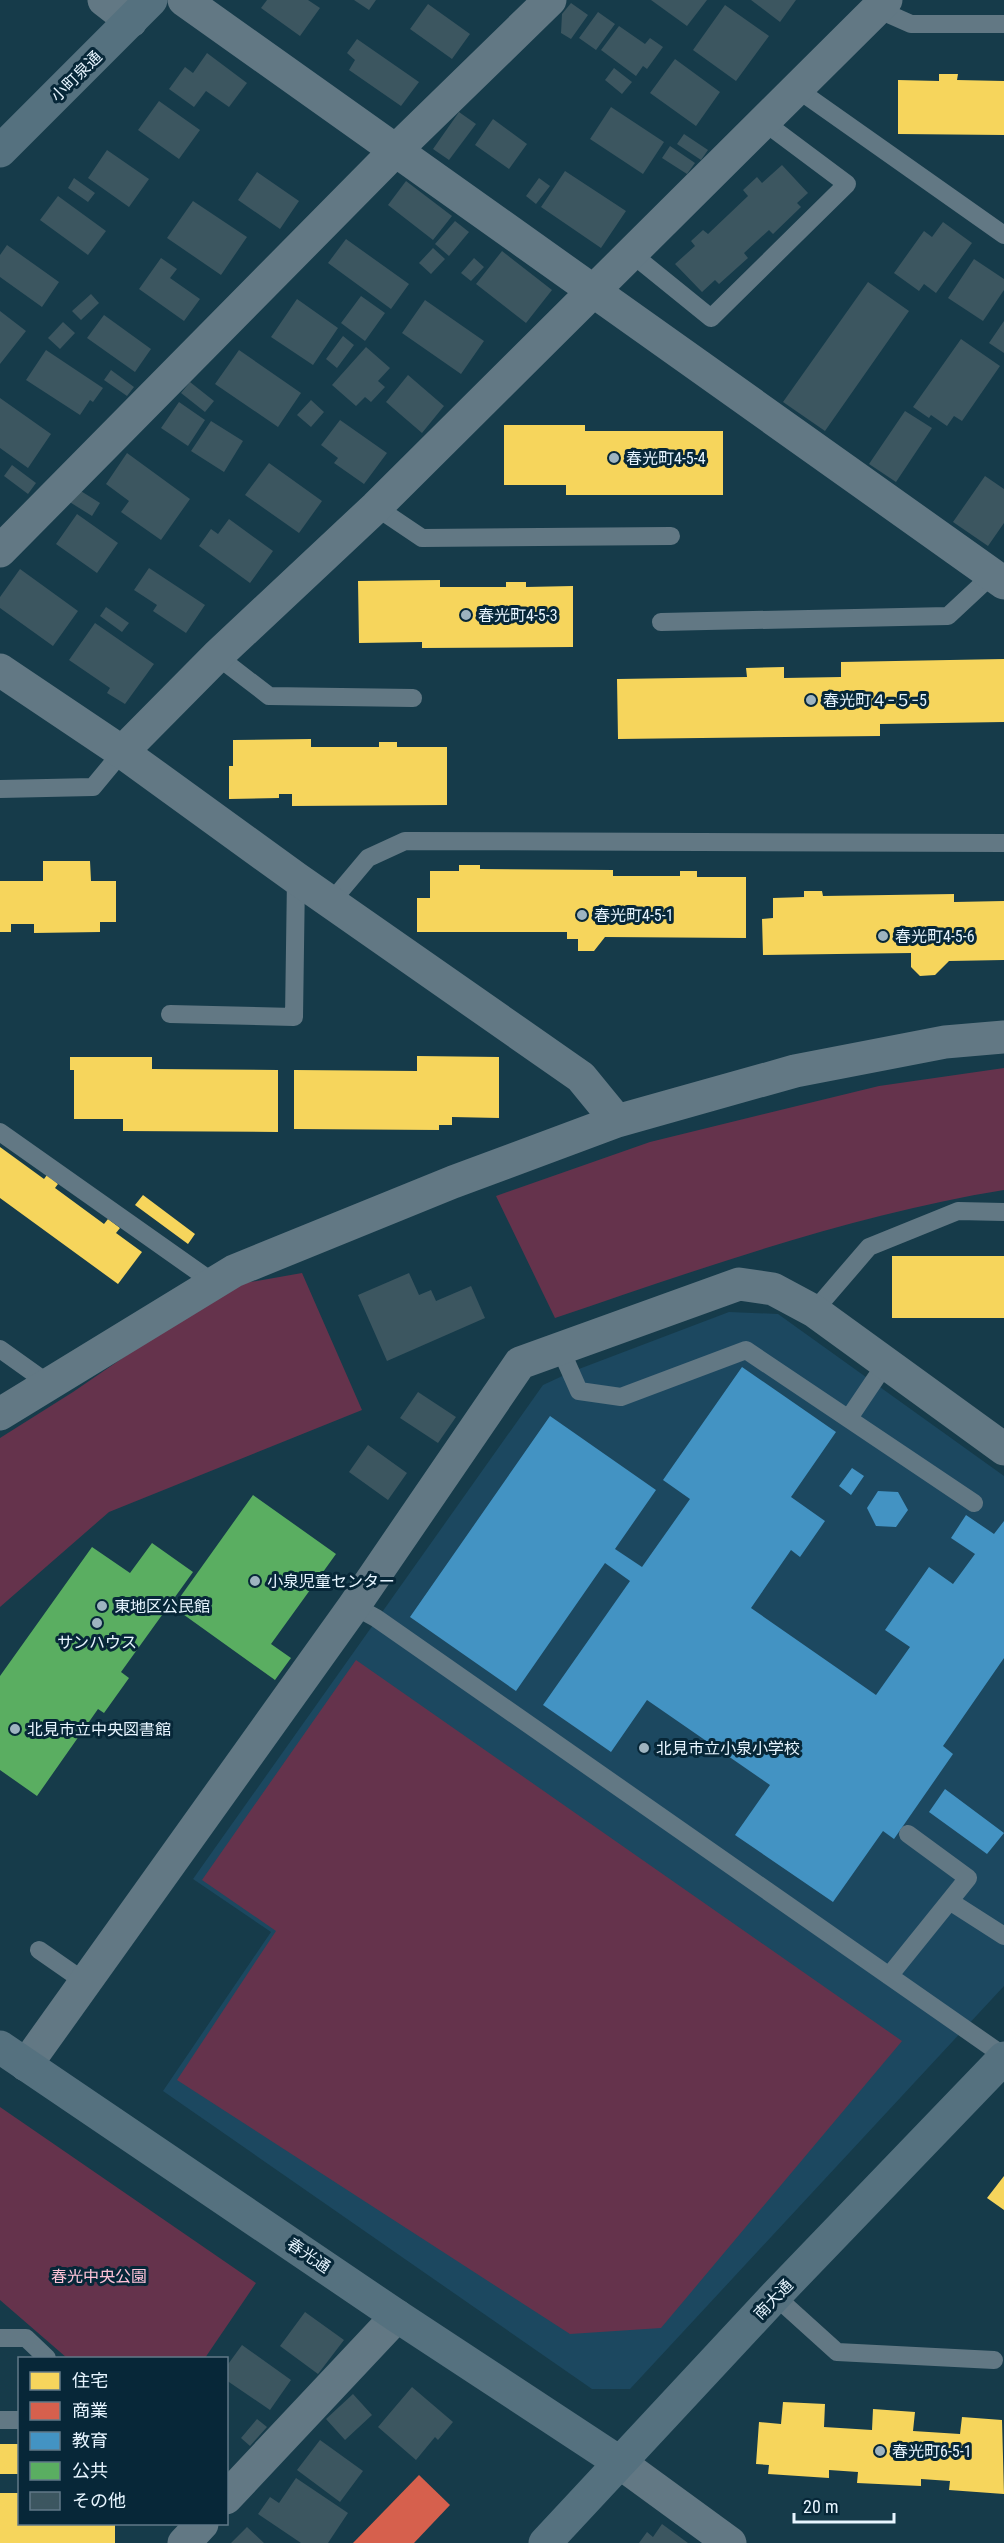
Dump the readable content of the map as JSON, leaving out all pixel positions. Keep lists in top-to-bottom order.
{
  "streets": {
    "street": ["小町泉通", "春光通", "南大通"]
  },
  "crossings": [
    ["春光通", "南大通"]
  ],
  "parks": ["春光中央公園"],
  "places": [
    "春光町4-5-4",
    "春光町4-5-3",
    "春光町４−５−5",
    "春光町4-5-1",
    "春光町4-5-6",
    "小泉児童センター",
    "東地区公民館",
    "サンハウス",
    "北見市立中央図書館",
    "北見市立小泉小学校",
    "春光町6-5-1"
  ],
  "legend": [
    "住宅",
    "商業",
    "教育",
    "公共",
    "その他"
  ],
  "scale_bar": "20 m"
}
